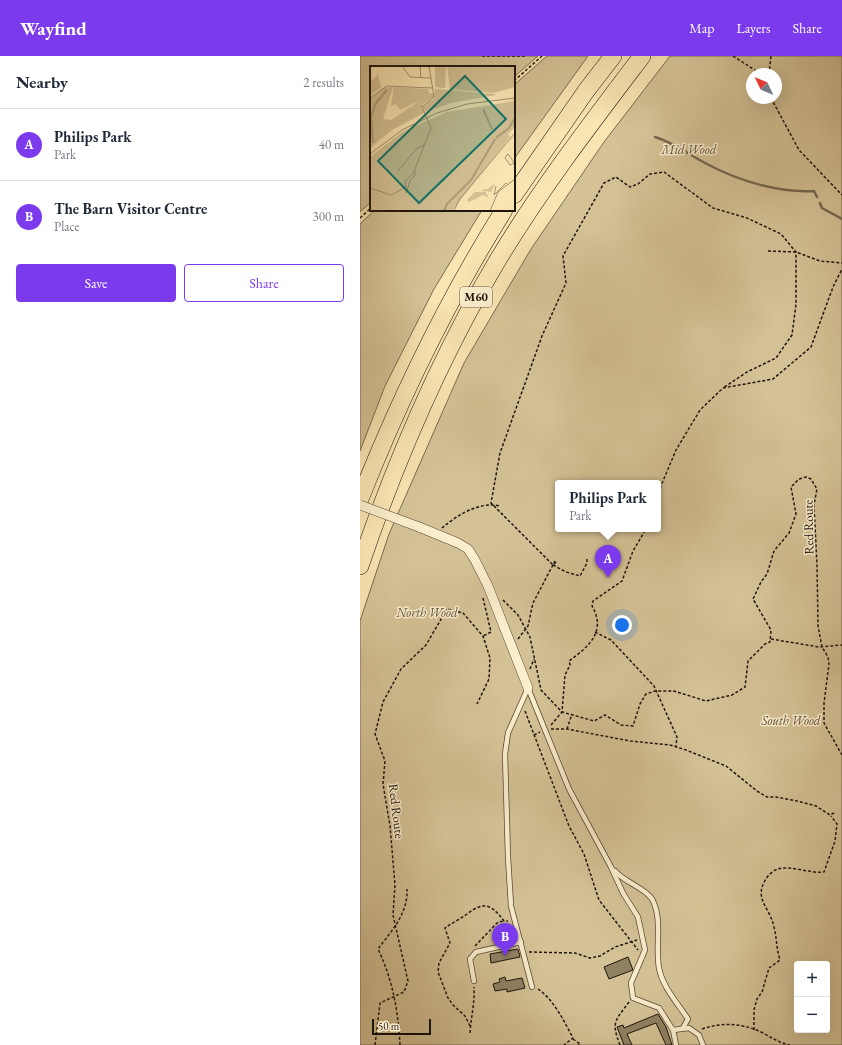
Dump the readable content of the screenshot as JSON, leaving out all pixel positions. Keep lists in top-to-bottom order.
{
  "streets": {
    "highway": ["M60"],
    "path": ["Red Route"]
  },
  "parks": ["Mid Wood", "North Wood", "South Wood"],
  "scale_bar": "50 m",
  "north": "top left",
  "page": {
    "header": "Wayfind",
    "nav": ["Map", "Layers", "Share"],
    "heading": ["Nearby", "2 results"],
    "list": [
      {
        "mark": "A",
        "name": "Philips Park",
        "note": "Park",
        "value": "40 m"
      },
      {
        "mark": "B",
        "name": "The Barn Visitor Centre",
        "note": "Place",
        "value": "300 m"
      }
    ],
    "buttons": ["Save", "Share"],
    "popup": ["Philips Park", "Park"],
    "pins": ["A", "B"],
    "map_buttons": ["+", "−"],
    "scale": "50 m"
  }
}
